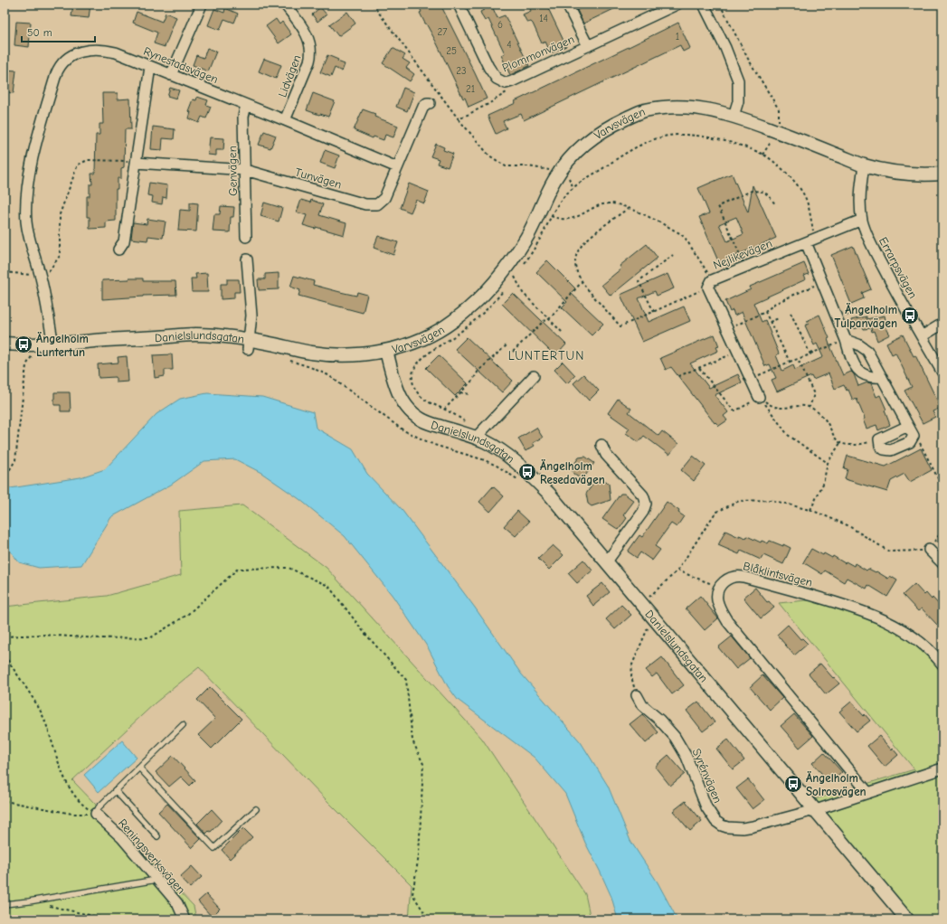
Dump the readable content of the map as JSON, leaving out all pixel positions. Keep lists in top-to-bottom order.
{
  "streets": {
    "street": [
      "Plommonvägen",
      "Rynestadsvägen",
      "Lidvägen",
      "Varvsvägen",
      "Genvägen",
      "Tunvägen",
      "Nejlikevägen",
      "Errarpsvägen",
      "Danielslundsgatan",
      "Blåklintsvägen",
      "Syrénvägen",
      "Reningsverksvägen"
    ]
  },
  "crossings": [
    ["Rynestadsvägen", "Lidvägen"],
    ["Rynestadsvägen", "Genvägen"],
    ["Rynestadsvägen", "Tunvägen"],
    ["Rynestadsvägen", "Danielslundsgatan"],
    ["Varvsvägen", "Errarpsvägen"],
    ["Varvsvägen", "Danielslundsgatan"],
    ["Genvägen", "Tunvägen"],
    ["Nejlikevägen", "Errarpsvägen"],
    ["Danielslundsgatan", "Syrénvägen"]
  ],
  "districts": ["LUNTERTUN"],
  "places": {
    "bus stop": [
      "Ängelholm Tulpanvägen",
      "Ängelholm Luntertun",
      "Ängelholm Resedavägen",
      "Ängelholm Solrosvägen"
    ]
  },
  "house_numbers": [
    "14",
    "6",
    "27",
    "1",
    "4",
    "25",
    "23",
    "21"
  ],
  "scale_bar": "50 m"
}
